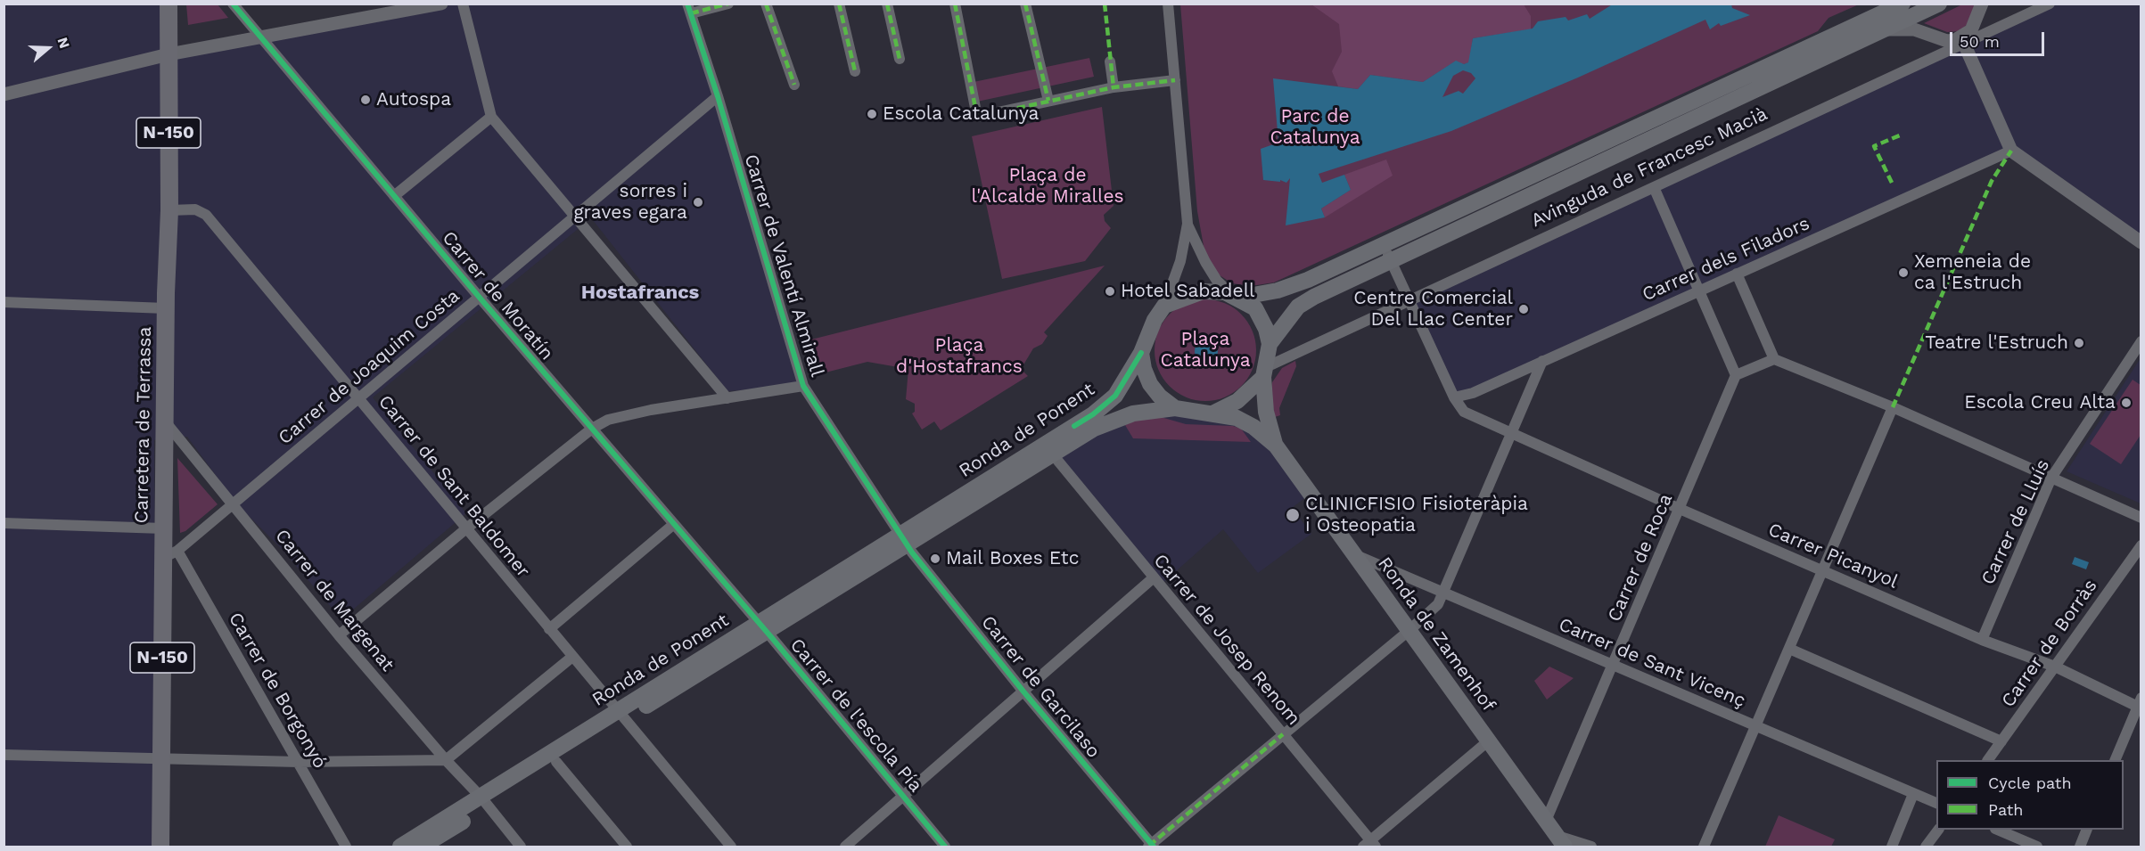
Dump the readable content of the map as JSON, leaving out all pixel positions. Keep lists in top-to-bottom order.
{
  "streets": {
    "main road": [
      "N-150",
      "Avinguda de Francesc Macià",
      "Carretera de Terrassa",
      "Ronda de Ponent",
      "Ronda de Zamenhof"
    ],
    "street": [
      "Carrer dels Filadors",
      "Carrer de Valentí Almirall",
      "Carrer de Moratín",
      "Carrer de Joaquim Costa",
      "Carrer de Sant Baldomer",
      "Carrer de Lluís",
      "Carrer Picanyol",
      "Carrer de Roca",
      "Carrer de Margenat",
      "Carrer de Josep Renom",
      "Carrer de Borràs",
      "Carrer de Sant Vicenç",
      "Carrer de Garcilaso",
      "Carrer de Borgonyó",
      "Carrer de l'escola Pía"
    ]
  },
  "crossings": [
    ["Avinguda de Francesc Macià", "Ronda de Ponent"],
    ["Avinguda de Francesc Macià", "Ronda de Zamenhof"],
    ["Carrer dels Filadors", "Carrer Picanyol"],
    ["Carrer de Valentí Almirall", "Carrer de Joaquim Costa"],
    ["Carrer de Valentí Almirall", "Ronda de Ponent"],
    ["Carrer de Valentí Almirall", "Carrer de Garcilaso"],
    ["Carrer de Moratín", "Carrer de Joaquim Costa"],
    ["Carrer de Moratín", "Carrer de l'escola Pía"],
    ["Carrer de Joaquim Costa", "Carretera de Terrassa"],
    ["Carrer de Joaquim Costa", "Carrer de Sant Baldomer"],
    ["Carrer de Joaquim Costa", "Carrer de Margenat"],
    ["Carrer de Joaquim Costa", "Carrer de Borgonyó"],
    ["Carretera de Terrassa", "Carrer de Sant Baldomer"],
    ["Carretera de Terrassa", "Carrer de Margenat"],
    ["Carretera de Terrassa", "Carrer de Borgonyó"],
    ["Ronda de Ponent", "Carrer de Sant Baldomer"],
    ["Ronda de Ponent", "Carrer de Margenat"],
    ["Ronda de Ponent", "Ronda de Zamenhof"],
    ["Ronda de Ponent", "Carrer de Josep Renom"],
    ["Ronda de Ponent", "Carrer de Garcilaso"],
    ["Ronda de Ponent", "Carrer de l'escola Pía"],
    ["Carrer de Lluís", "Carrer Picanyol"],
    ["Carrer Picanyol", "Carrer de Roca"],
    ["Carrer Picanyol", "Carrer de Borràs"],
    ["Carrer de Roca", "Ronda de Zamenhof"],
    ["Carrer de Roca", "Carrer de Sant Vicenç"],
    ["Ronda de Zamenhof", "Carrer de Sant Vicenç"]
  ],
  "districts": ["Hostafrancs"],
  "parks": [
    "Parc de Catalunya",
    "Plaça de l'Alcalde Miralles",
    "Plaça Catalunya",
    "Plaça d'Hostafrancs"
  ],
  "places": [
    "Autospa",
    "Escola Catalunya",
    "sorres i graves egara",
    "Xemeneia de ca l'Estruch",
    "Hotel Sabadell",
    "Centre Comercial Del Llac Center",
    "Teatre l'Estruch",
    "Escola Creu Alta",
    "CLINICFISIO Fisioteràpia i Osteopatia",
    "Mail Boxes Etc"
  ],
  "legend": ["Cycle path", "Path"],
  "scale_bar": "50 m",
  "north": "right"
}
